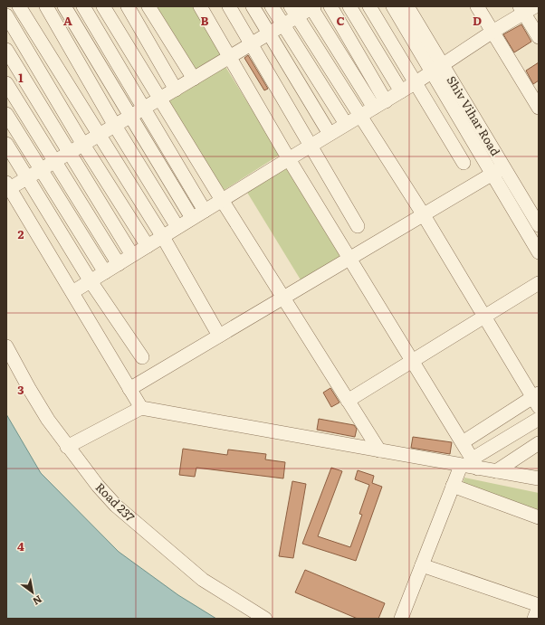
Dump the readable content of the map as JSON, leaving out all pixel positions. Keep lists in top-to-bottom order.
{
  "streets": {
    "street": ["Shiv Vihar Road", "Road 237"]
  },
  "north": "bottom right",
  "grid": {
    "columns": [
      "A",
      "B",
      "C",
      "D"
    ],
    "rows": [
      "1",
      "2",
      "3",
      "4"
    ]
  }
}
